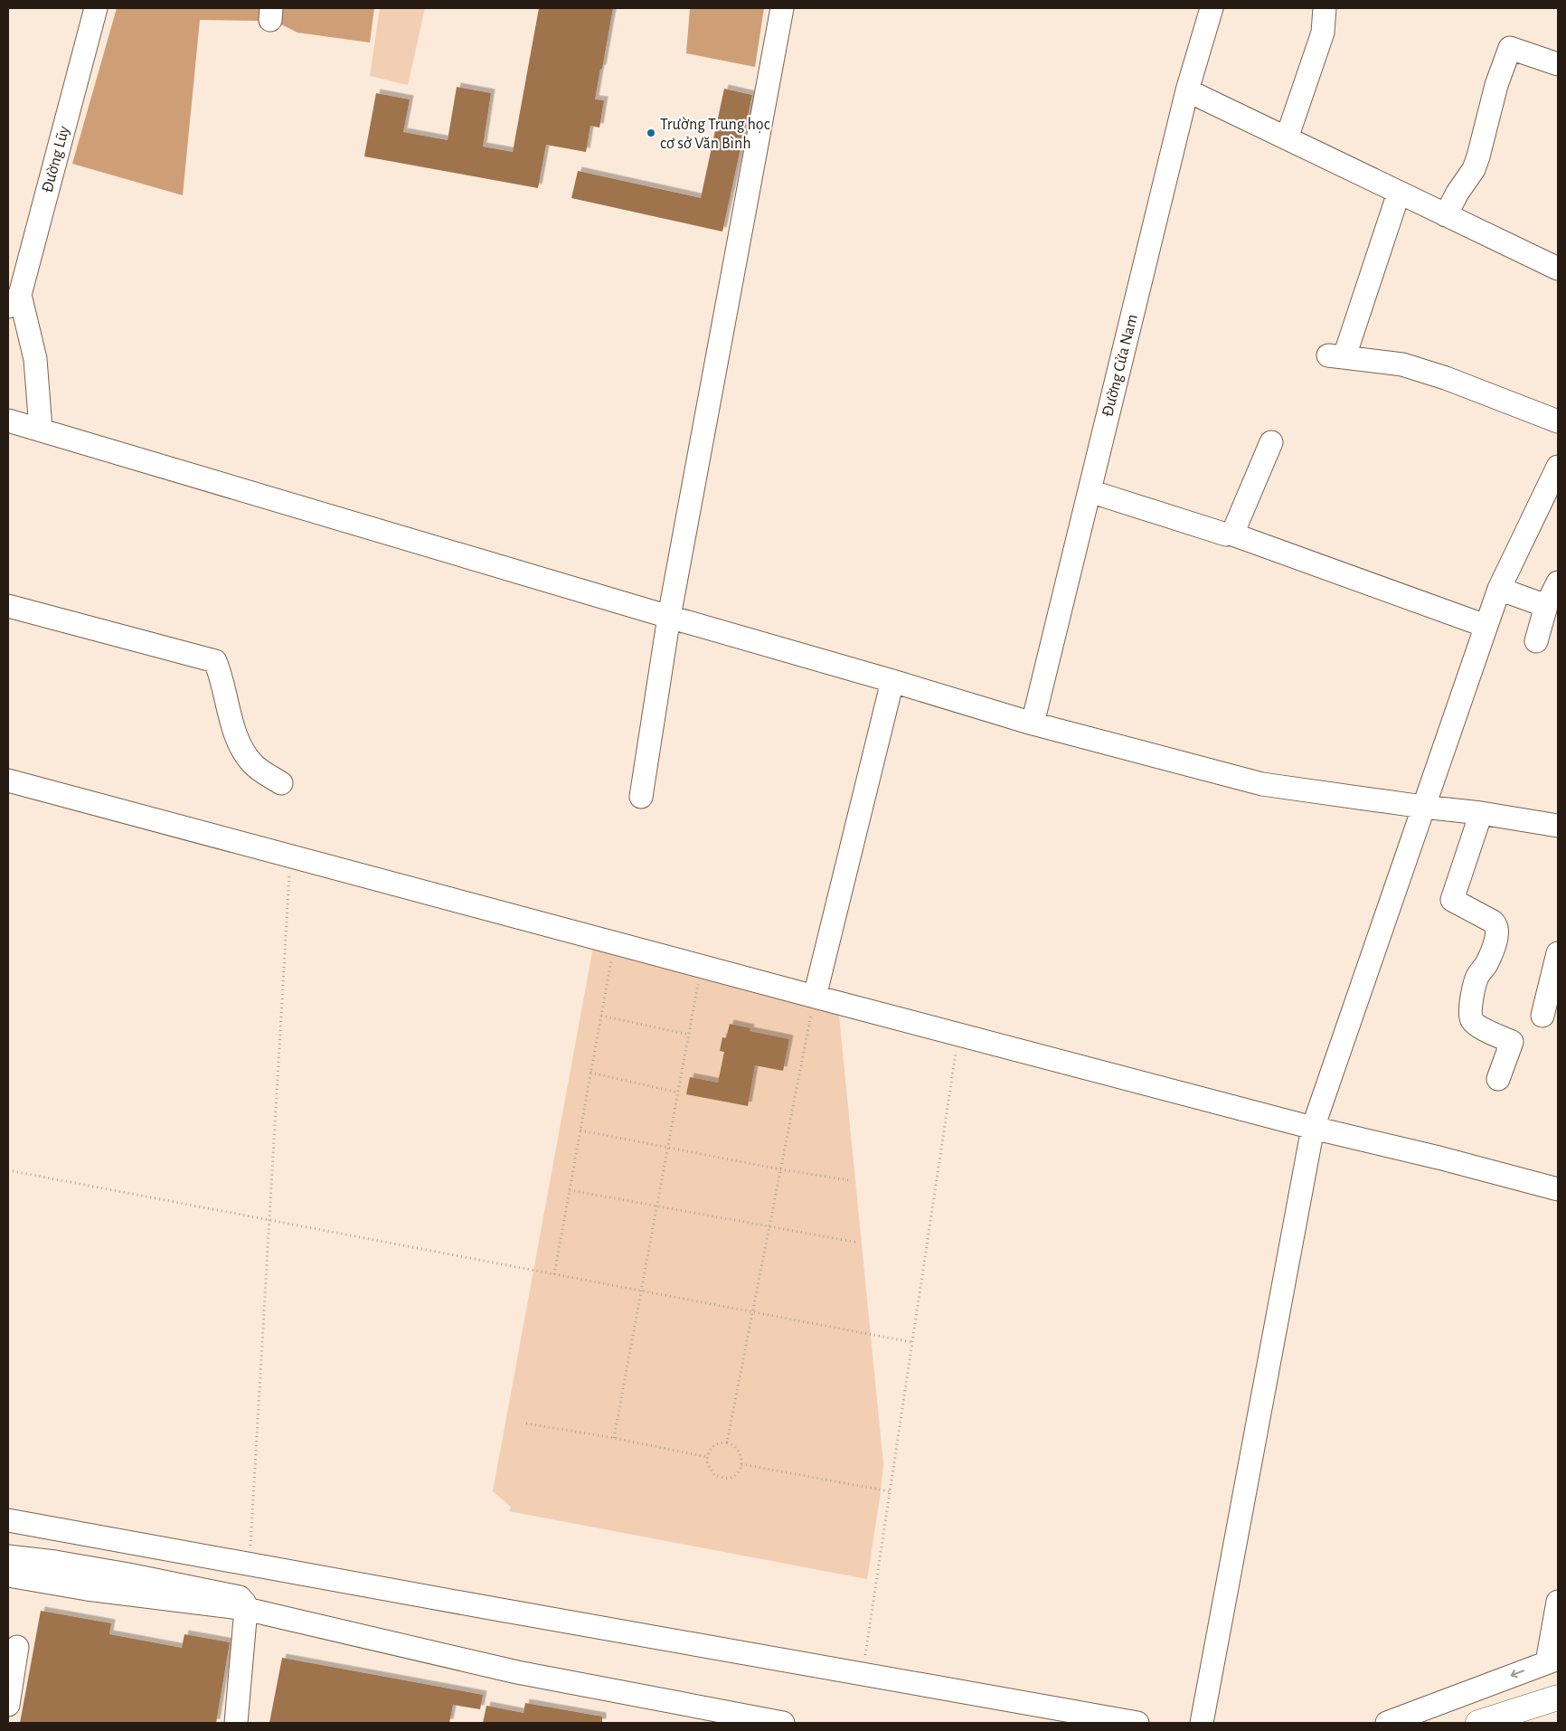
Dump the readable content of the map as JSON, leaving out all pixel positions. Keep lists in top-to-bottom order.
{
  "streets": {
    "street": ["Đường Lũy", "Đường Cửa Nam"]
  },
  "places": ["Trường Trung học cơ sở Văn Bình"]
}
